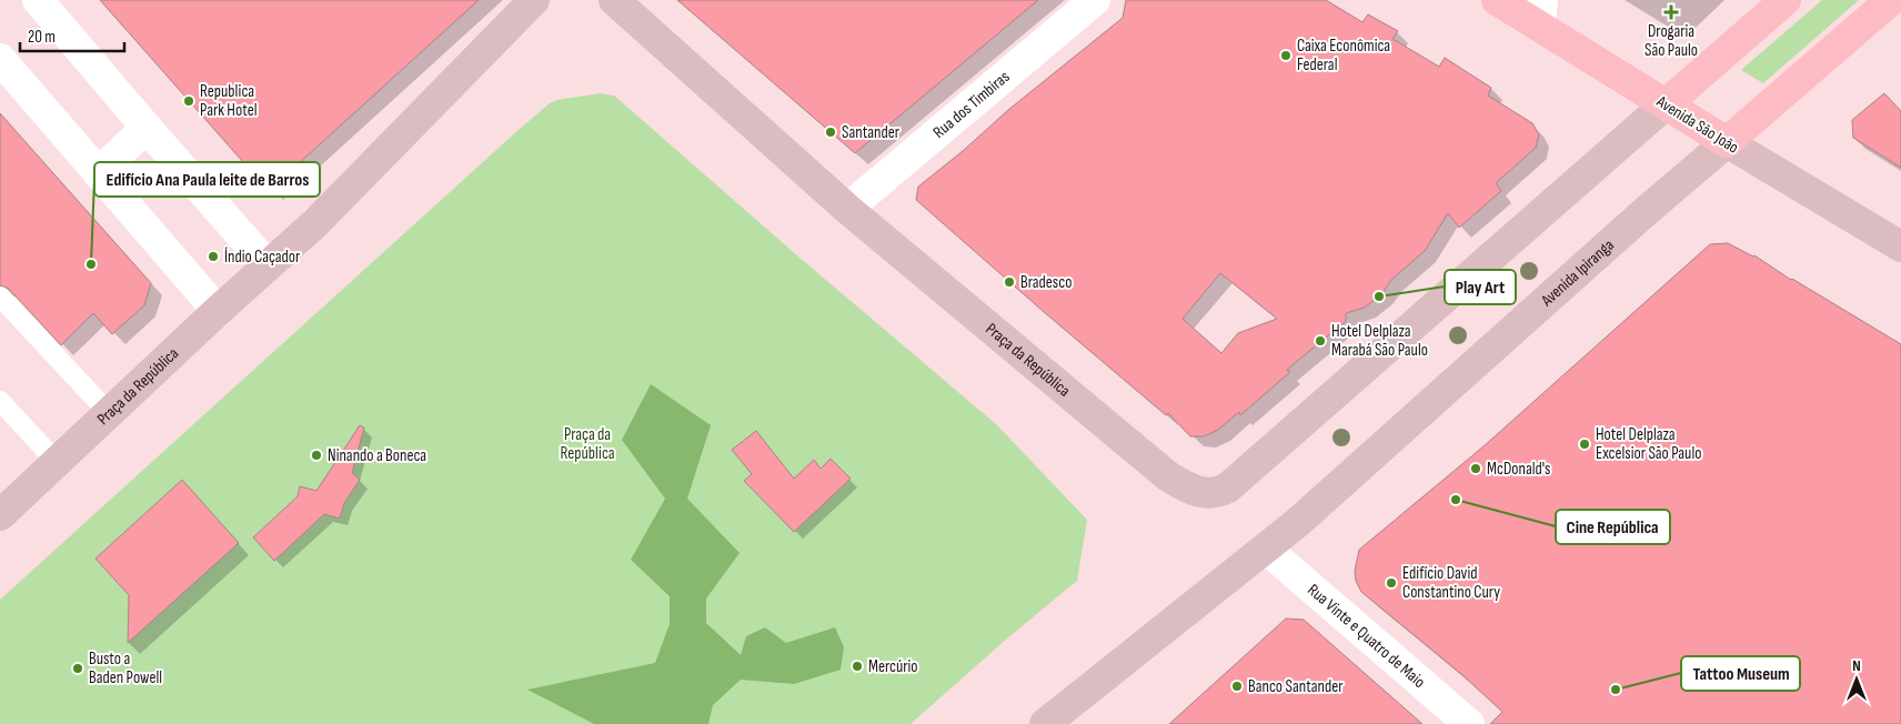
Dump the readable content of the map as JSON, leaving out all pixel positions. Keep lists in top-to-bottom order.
{
  "streets": {
    "main road": ["Avenida São João", "Avenida Ipiranga", "Praça da República"],
    "street": ["Rua dos Timbiras", "Rua Vinte e Quatro de Maio"]
  },
  "crossings": [
    ["Rua dos Timbiras", "Praça da República"],
    ["Avenida São João", "Avenida Ipiranga"],
    ["Avenida São João", "Praça da República"],
    ["Avenida Ipiranga", "Rua Vinte e Quatro de Maio"]
  ],
  "parks": ["Praça da República"],
  "places": {
    "health": ["Drogaria São Paulo"],
    "other": [
      "Caixa Econômica Federal",
      "Republica Park Hotel",
      "Santander",
      "Índio Caçador",
      "Edifício Ana Paula leite de Barros",
      "Bradesco",
      "Play Art",
      "Hotel Delplaza Marabá São Paulo",
      "Hotel Delplaza Excelsior São Paulo",
      "Ninando a Boneca",
      "McDonald's",
      "Cine República",
      "Edifício David Constantino Cury",
      "Mercúrio",
      "Busto a Baden Powell",
      "Banco Santander",
      "Tattoo Museum"
    ]
  },
  "scale_bar": "20 m",
  "north": "top"
}
